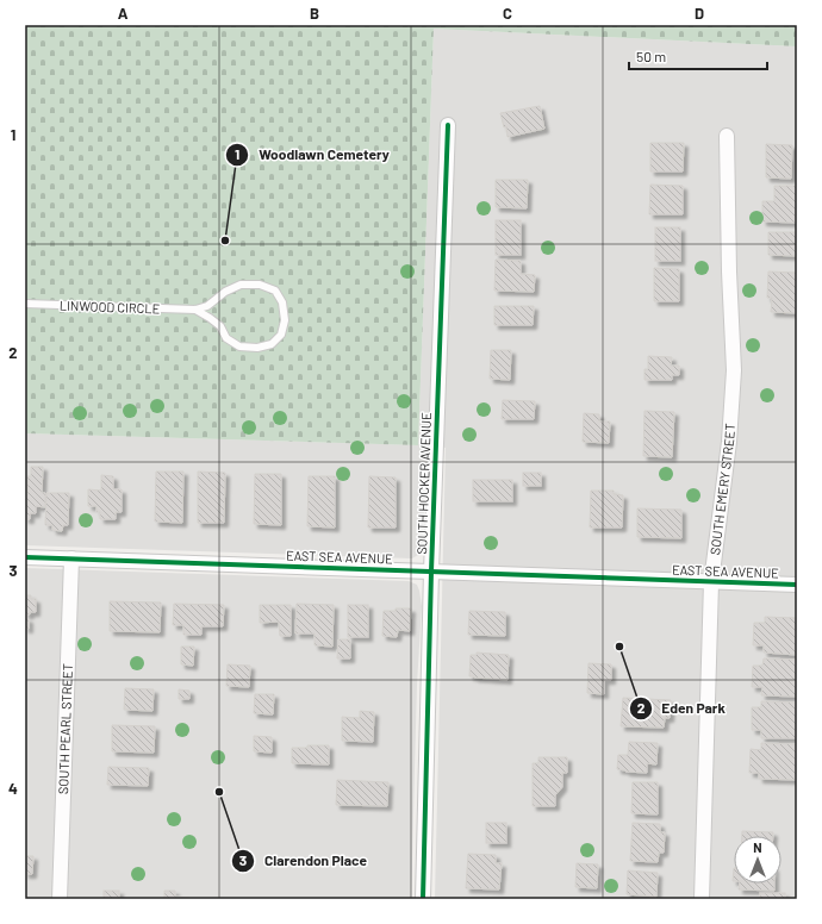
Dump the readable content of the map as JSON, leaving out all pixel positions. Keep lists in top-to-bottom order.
{
  "streets": {
    "street": [
      "SOUTH HOCKER AVENUE",
      "SOUTH EMERY STREET",
      "EAST SEA AVENUE",
      "SOUTH PEARL STREET"
    ],
    "lane": ["LINWOOD CIRCLE"]
  },
  "crossings": [
    ["SOUTH HOCKER AVENUE", "EAST SEA AVENUE"],
    ["SOUTH EMERY STREET", "EAST SEA AVENUE"],
    ["EAST SEA AVENUE", "SOUTH PEARL STREET"]
  ],
  "places": ["Woodlawn Cemetery", "Eden Park", "Clarendon Place"],
  "scale_bar": "50 m",
  "north": "top",
  "grid": {
    "columns": [
      "A",
      "B",
      "C",
      "D"
    ],
    "rows": [
      "1",
      "2",
      "3",
      "4"
    ]
  }
}
